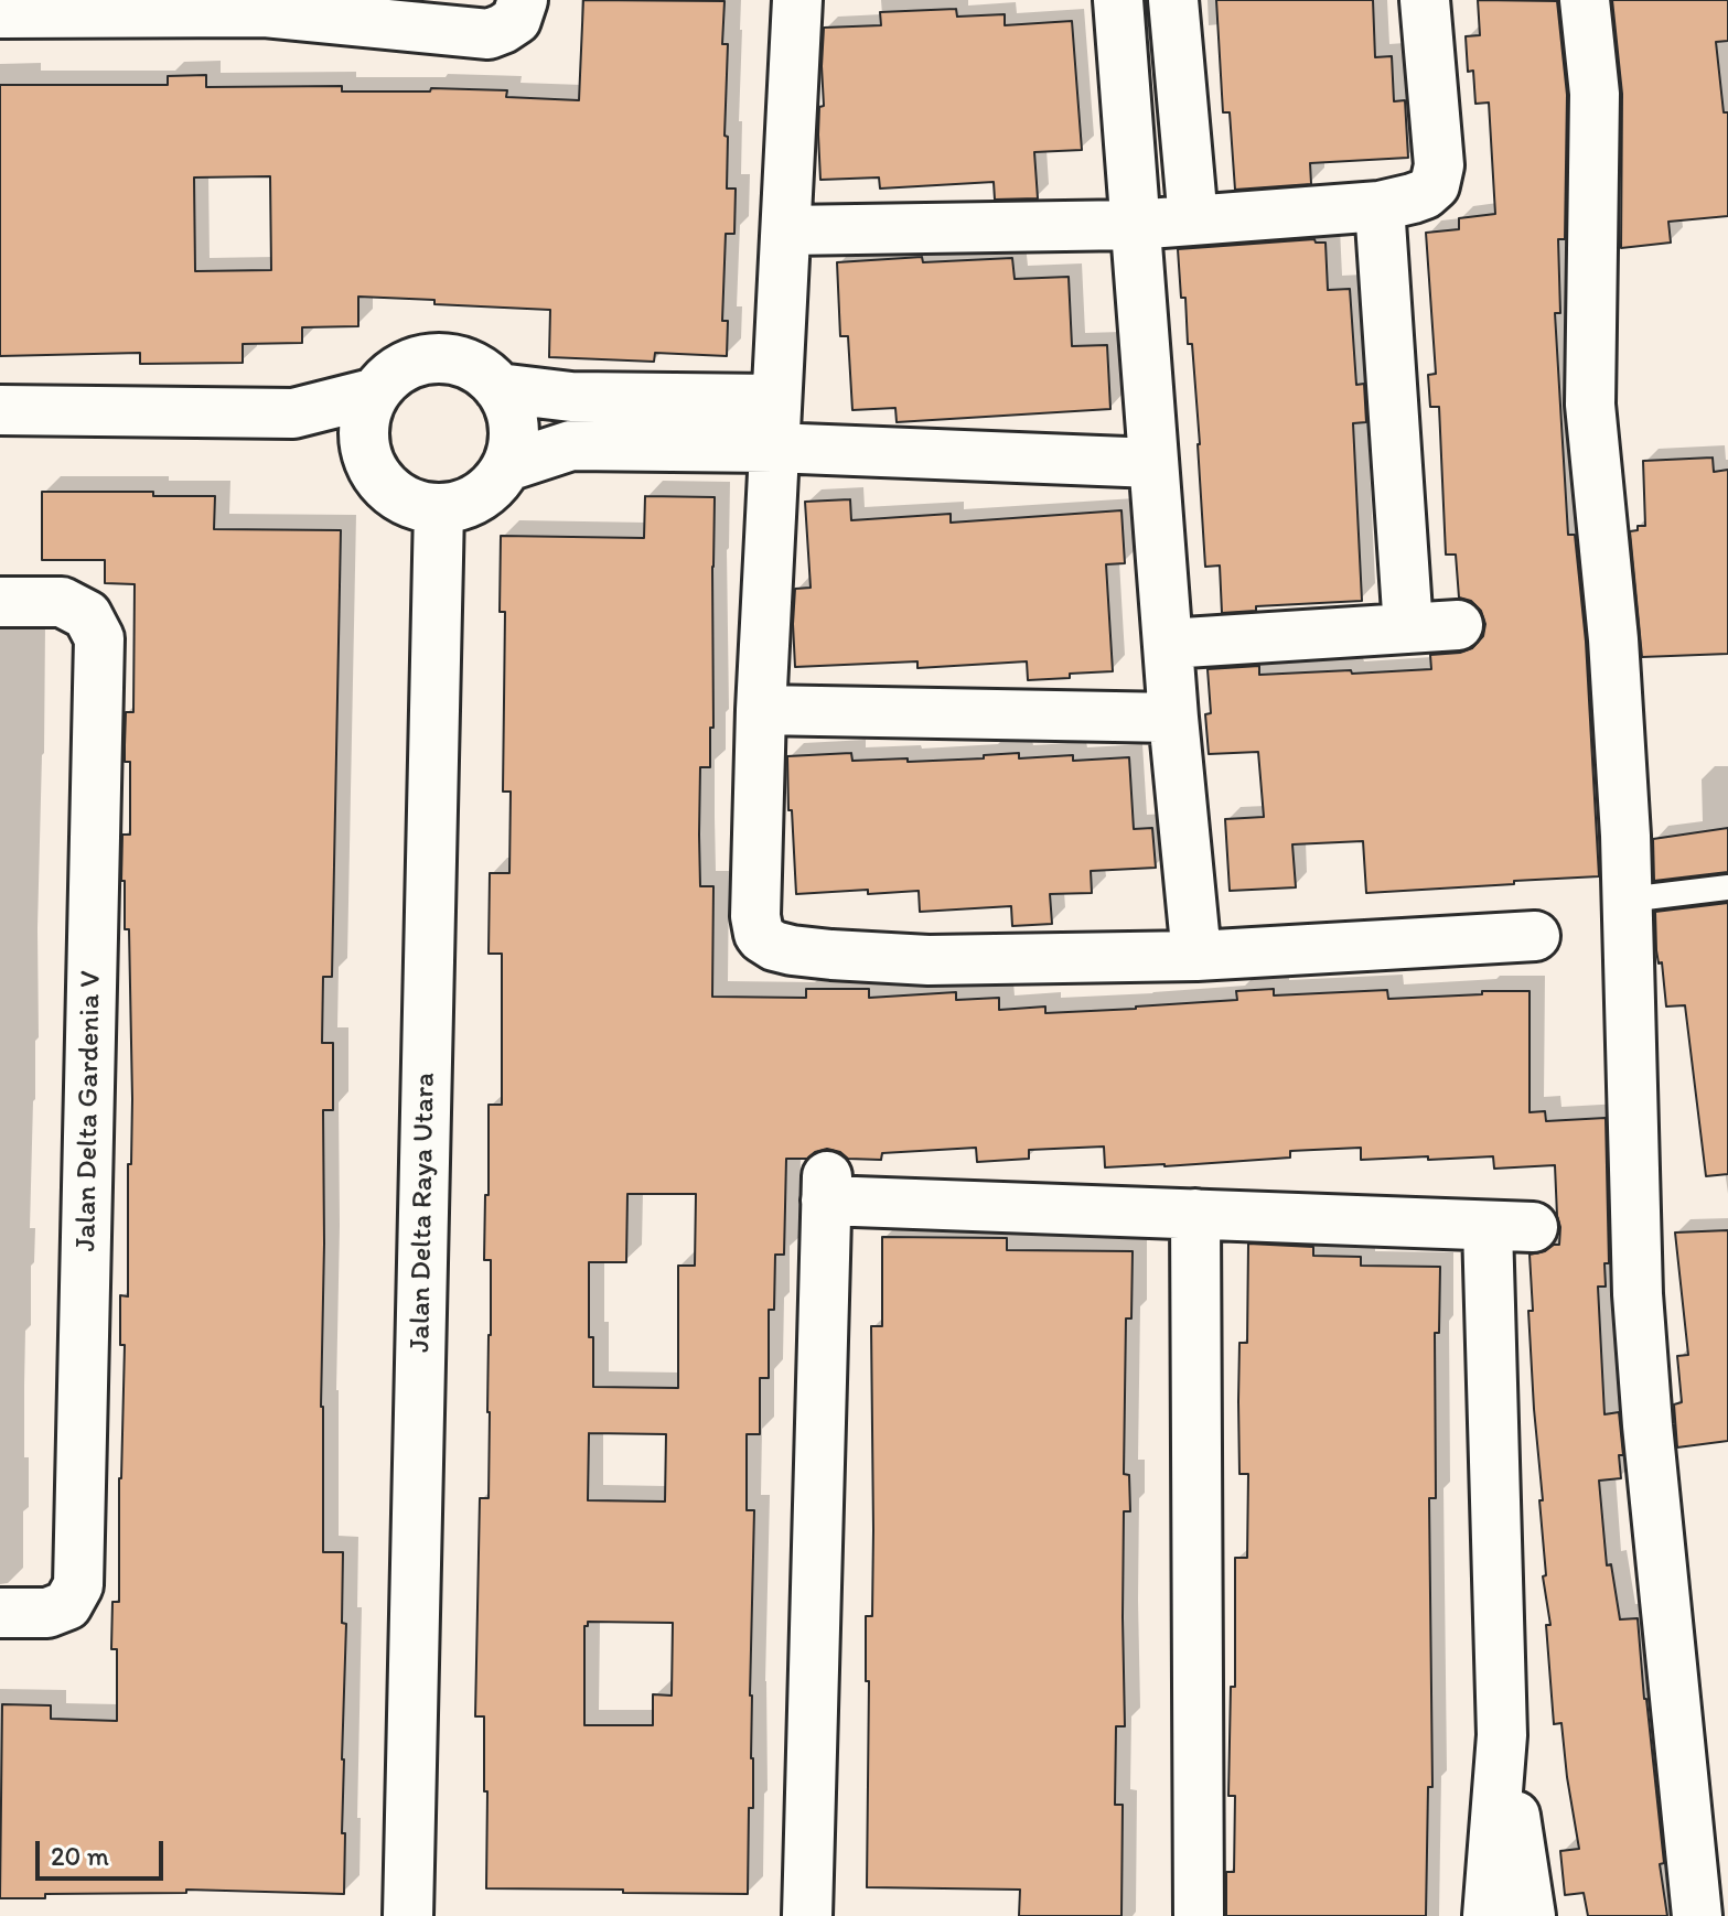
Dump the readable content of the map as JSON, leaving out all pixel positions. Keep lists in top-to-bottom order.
{
  "streets": {
    "street": ["Jalan Delta Gardenia V", "Jalan Delta Raya Utara"]
  },
  "scale_bar": "20 m"
}
